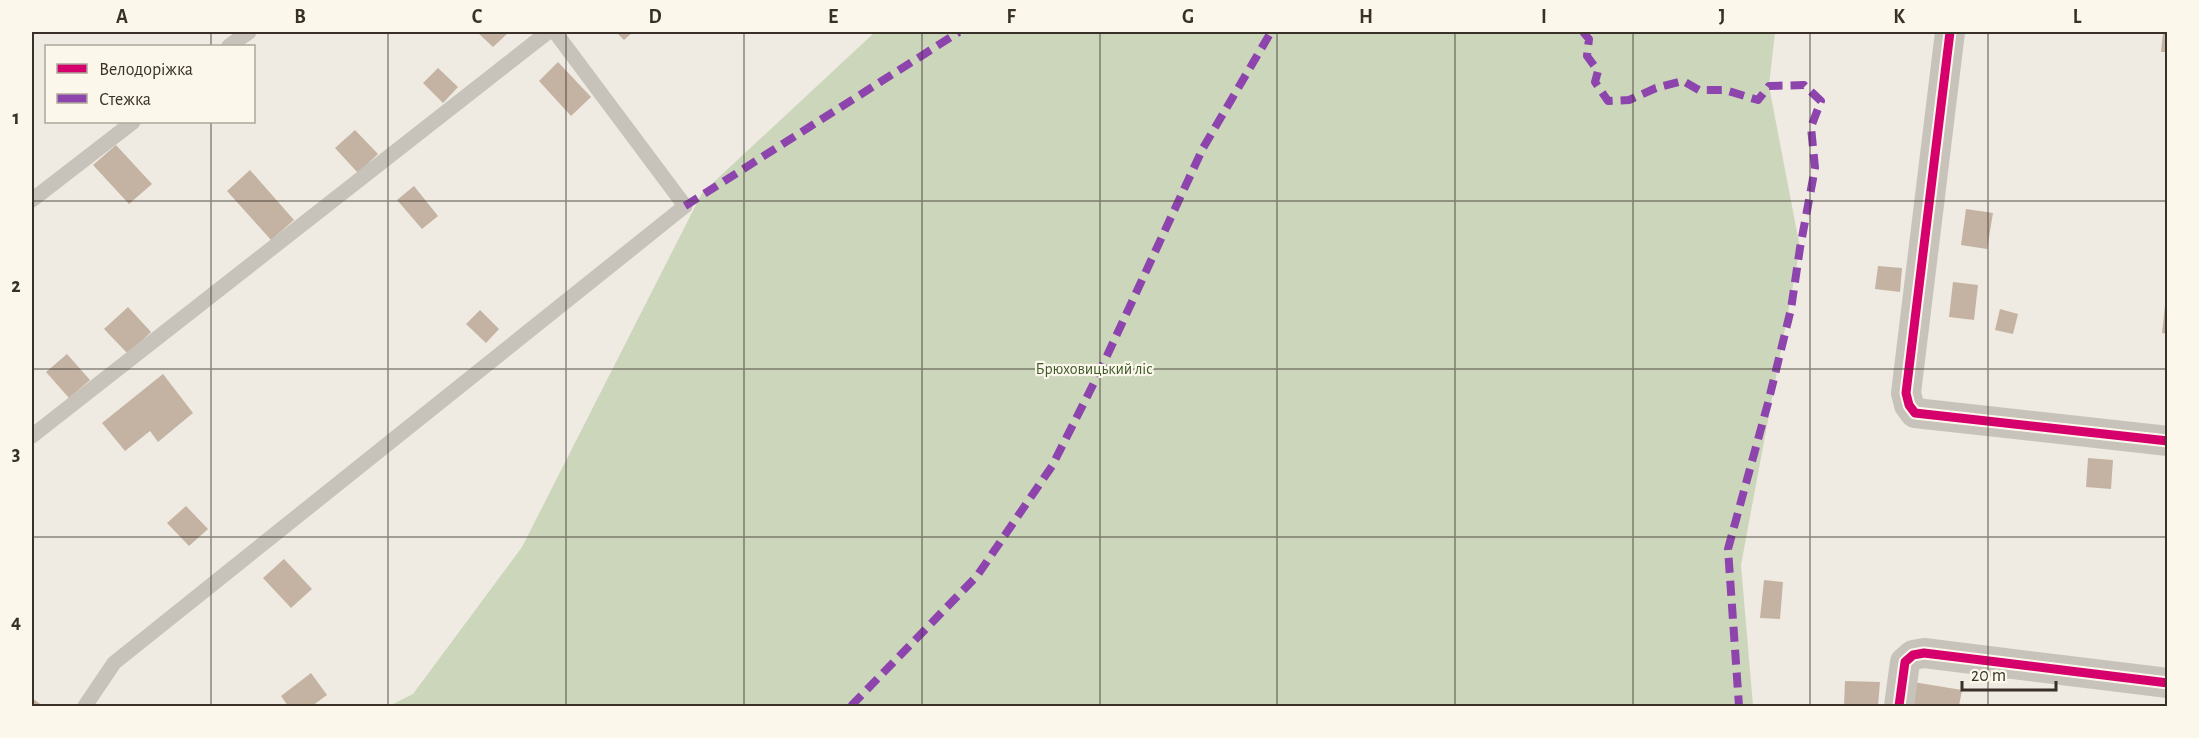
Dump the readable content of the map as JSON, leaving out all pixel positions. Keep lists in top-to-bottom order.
{
  "parks": ["Брюховицький ліс"],
  "legend": ["Велодоріжка", "Стежка"],
  "scale_bar": "20 m",
  "grid": {
    "columns": [
      "A",
      "B",
      "C",
      "D",
      "E",
      "F",
      "G",
      "H",
      "I",
      "J",
      "K",
      "L"
    ],
    "rows": [
      "1",
      "2",
      "3",
      "4"
    ]
  }
}
